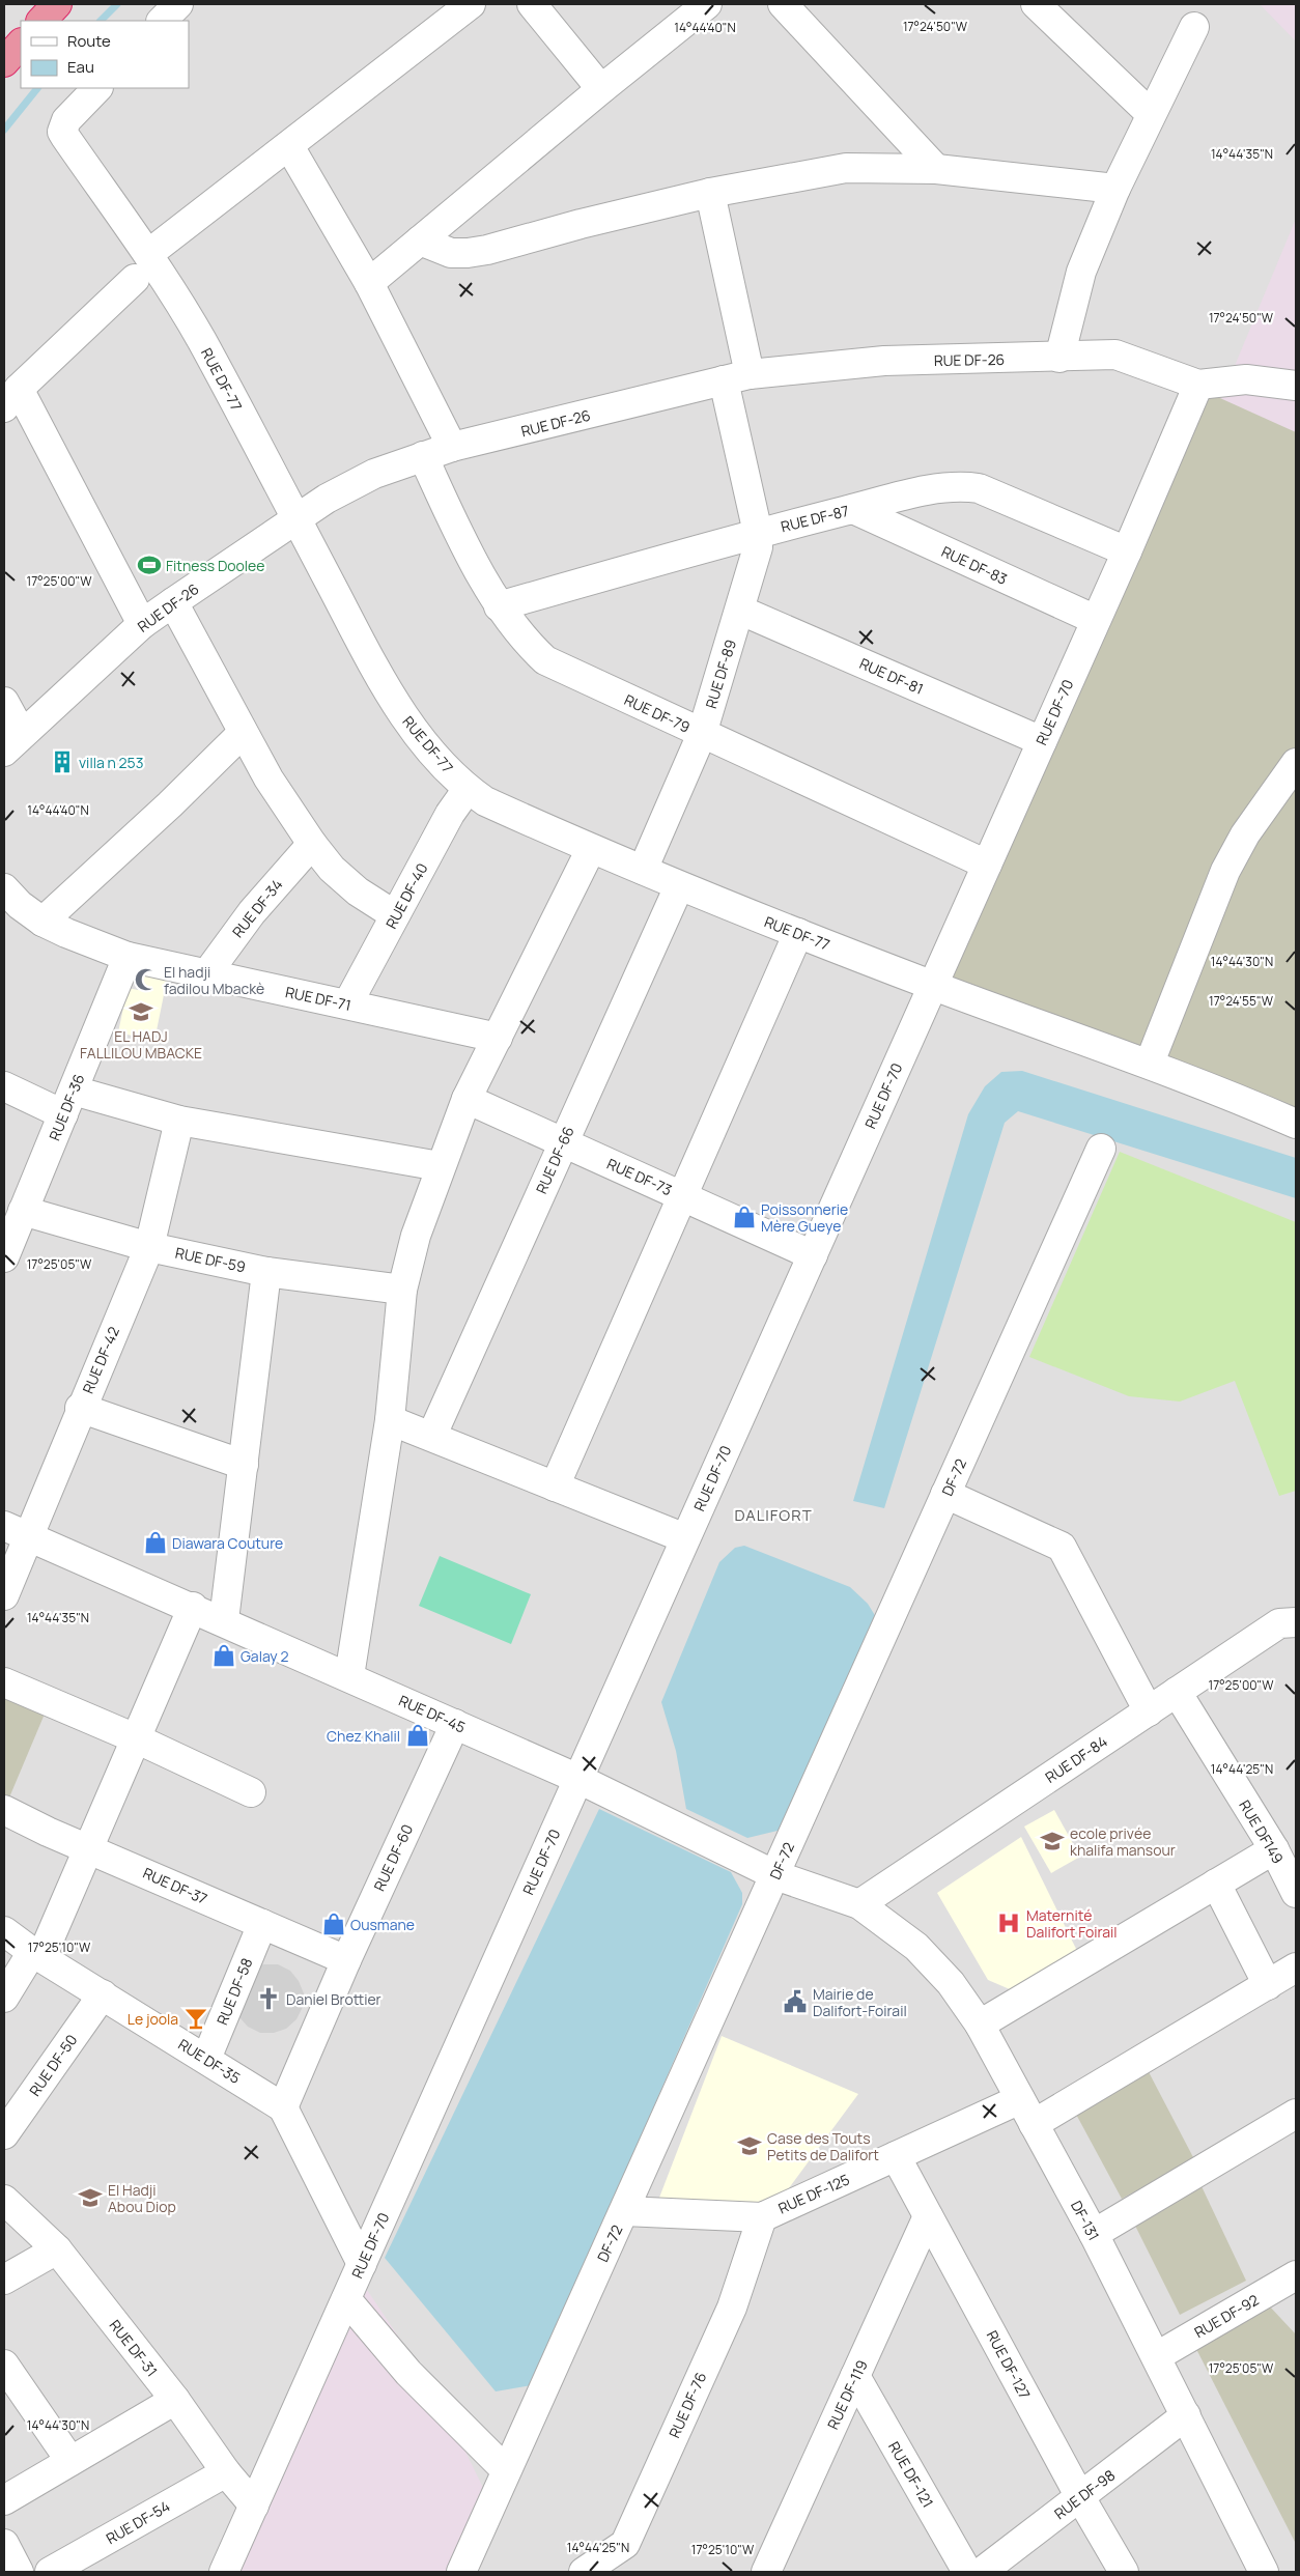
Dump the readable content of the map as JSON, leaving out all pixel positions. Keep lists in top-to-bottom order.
{
  "streets": {
    "street": [
      "RUE DF-26",
      "RUE DF-77",
      "RUE DF-87",
      "RUE DF-83",
      "RUE DF-89",
      "RUE DF-81",
      "RUE DF-70",
      "RUE DF-79",
      "RUE DF-40",
      "RUE DF-34",
      "RUE DF-71",
      "RUE DF-36",
      "RUE DF-66",
      "RUE DF-73",
      "RUE DF-59",
      "RUE DF-42",
      "DF-72",
      "RUE DF-45",
      "RUE DF-84",
      "RUE DF149",
      "RUE DF-60",
      "RUE DF-37",
      "RUE DF-58",
      "RUE DF-35",
      "RUE DF-50",
      "RUE DF-125",
      "DF-131",
      "RUE DF-92",
      "RUE DF-31",
      "RUE DF-127",
      "RUE DF-119",
      "RUE DF-76",
      "RUE DF-121",
      "RUE DF-98",
      "RUE DF-54"
    ]
  },
  "crossings": [
    ["RUE DF-26", "RUE DF-77"],
    ["RUE DF-26", "RUE DF-89"],
    ["RUE DF-26", "RUE DF-70"],
    ["RUE DF-26", "RUE DF-79"],
    ["RUE DF-77", "RUE DF-89"],
    ["RUE DF-77", "RUE DF-70"],
    ["RUE DF-77", "RUE DF-40"],
    ["RUE DF-77", "RUE DF-66"],
    ["RUE DF-87", "RUE DF-83"],
    ["RUE DF-87", "RUE DF-89"],
    ["RUE DF-87", "RUE DF-70"],
    ["RUE DF-87", "RUE DF-79"],
    ["RUE DF-83", "RUE DF-70"],
    ["RUE DF-89", "RUE DF-81"],
    ["RUE DF-89", "RUE DF-79"],
    ["RUE DF-81", "RUE DF-70"],
    ["RUE DF-70", "RUE DF-79"],
    ["RUE DF-70", "RUE DF-73"],
    ["RUE DF-70", "RUE DF-45"],
    ["RUE DF-70", "RUE DF-31"],
    ["RUE DF-40", "RUE DF-71"],
    ["RUE DF-34", "RUE DF-71"],
    ["RUE DF-71", "RUE DF-36"],
    ["RUE DF-36", "RUE DF-59"],
    ["RUE DF-66", "RUE DF-73"],
    ["RUE DF-59", "RUE DF-42"],
    ["RUE DF-42", "RUE DF-45"],
    ["DF-72", "RUE DF-45"],
    ["DF-72", "RUE DF-125"],
    ["RUE DF-45", "RUE DF-84"],
    ["RUE DF-45", "RUE DF-60"],
    ["RUE DF-45", "DF-131"],
    ["RUE DF-84", "RUE DF149"],
    ["RUE DF-84", "DF-131"],
    ["RUE DF-60", "RUE DF-37"],
    ["RUE DF-60", "RUE DF-35"],
    ["RUE DF-37", "RUE DF-58"],
    ["RUE DF-58", "RUE DF-35"],
    ["RUE DF-35", "RUE DF-50"],
    ["RUE DF-125", "DF-131"],
    ["RUE DF-125", "RUE DF-127"],
    ["RUE DF-125", "RUE DF-76"],
    ["DF-131", "RUE DF-92"],
    ["DF-131", "RUE DF-98"],
    ["RUE DF-31", "RUE DF-54"],
    ["RUE DF-127", "RUE DF-119"],
    ["RUE DF-127", "RUE DF-98"],
    ["RUE DF-119", "RUE DF-121"]
  ],
  "districts": ["DALIFORT"],
  "places": {
    "sports": ["Fitness Doolee"],
    "building": ["villa n 253"],
    "mosque": ["El hadji fadilou Mbackè"],
    "school or university": [
      "EL HADJ FALLILOU MBACKE",
      "ecole privée khalifa mansour",
      "Case des Touts Petits de Dalifort",
      "El Hadji Abou Diop"
    ],
    "shop": [
      "Poissonnerie Mère Gueye",
      "Diawara Couture",
      "Galay 2",
      "Chez Khalil",
      "Ousmane"
    ],
    "hospital": ["Maternité Dalifort Foirail"],
    "church": ["Daniel Brottier"],
    "public building": ["Mairie de Dalifort-Foirail"],
    "bar": ["Le joola"]
  },
  "legend": ["Route", "Eau"],
  "coordinates": [
    "17°24'50\"W",
    "14°44'40\"N",
    "14°44'35\"N",
    "17°25'00\"W",
    "14°44'30\"N",
    "17°24'55\"W",
    "17°25'05\"W",
    "14°44'25\"N",
    "17°25'10\"W"
  ]
}
